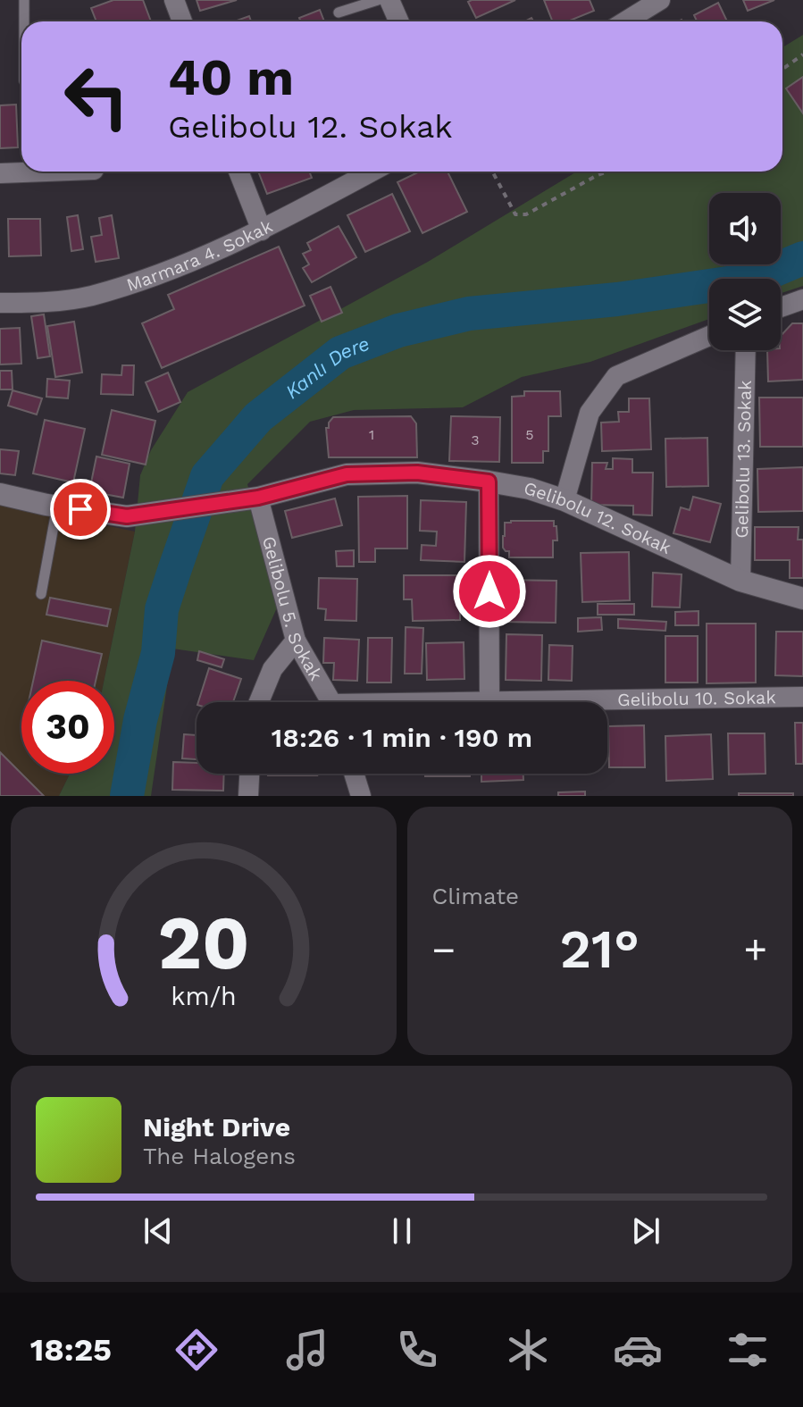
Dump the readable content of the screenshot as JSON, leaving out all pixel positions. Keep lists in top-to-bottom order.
{
  "streets": {
    "street": [
      "Marmara 4. Sokak",
      "Gelibolu 13. Sokak",
      "Gelibolu 12. Sokak",
      "Gelibolu 5. Sokak",
      "Gelibolu 10. Sokak"
    ]
  },
  "crossings": [
    ["Gelibolu 13. Sokak", "Gelibolu 12. Sokak"],
    ["Gelibolu 12. Sokak", "Gelibolu 5. Sokak"]
  ],
  "water": ["Kanlı Dere"],
  "house_numbers": ["1", "5", "3"],
  "page": {
    "turn": ["40 m", "Gelibolu 12. Sokak"],
    "limit": "30",
    "trip": "18:26 · 1 min · 190 m",
    "tile": "Climate",
    "heat": ["−", "21°", "+"],
    "song": ["Night Drive", "The Halogens"],
    "tabs": "18:25",
    "gauge": ["20", "km/h"]
  }
}
